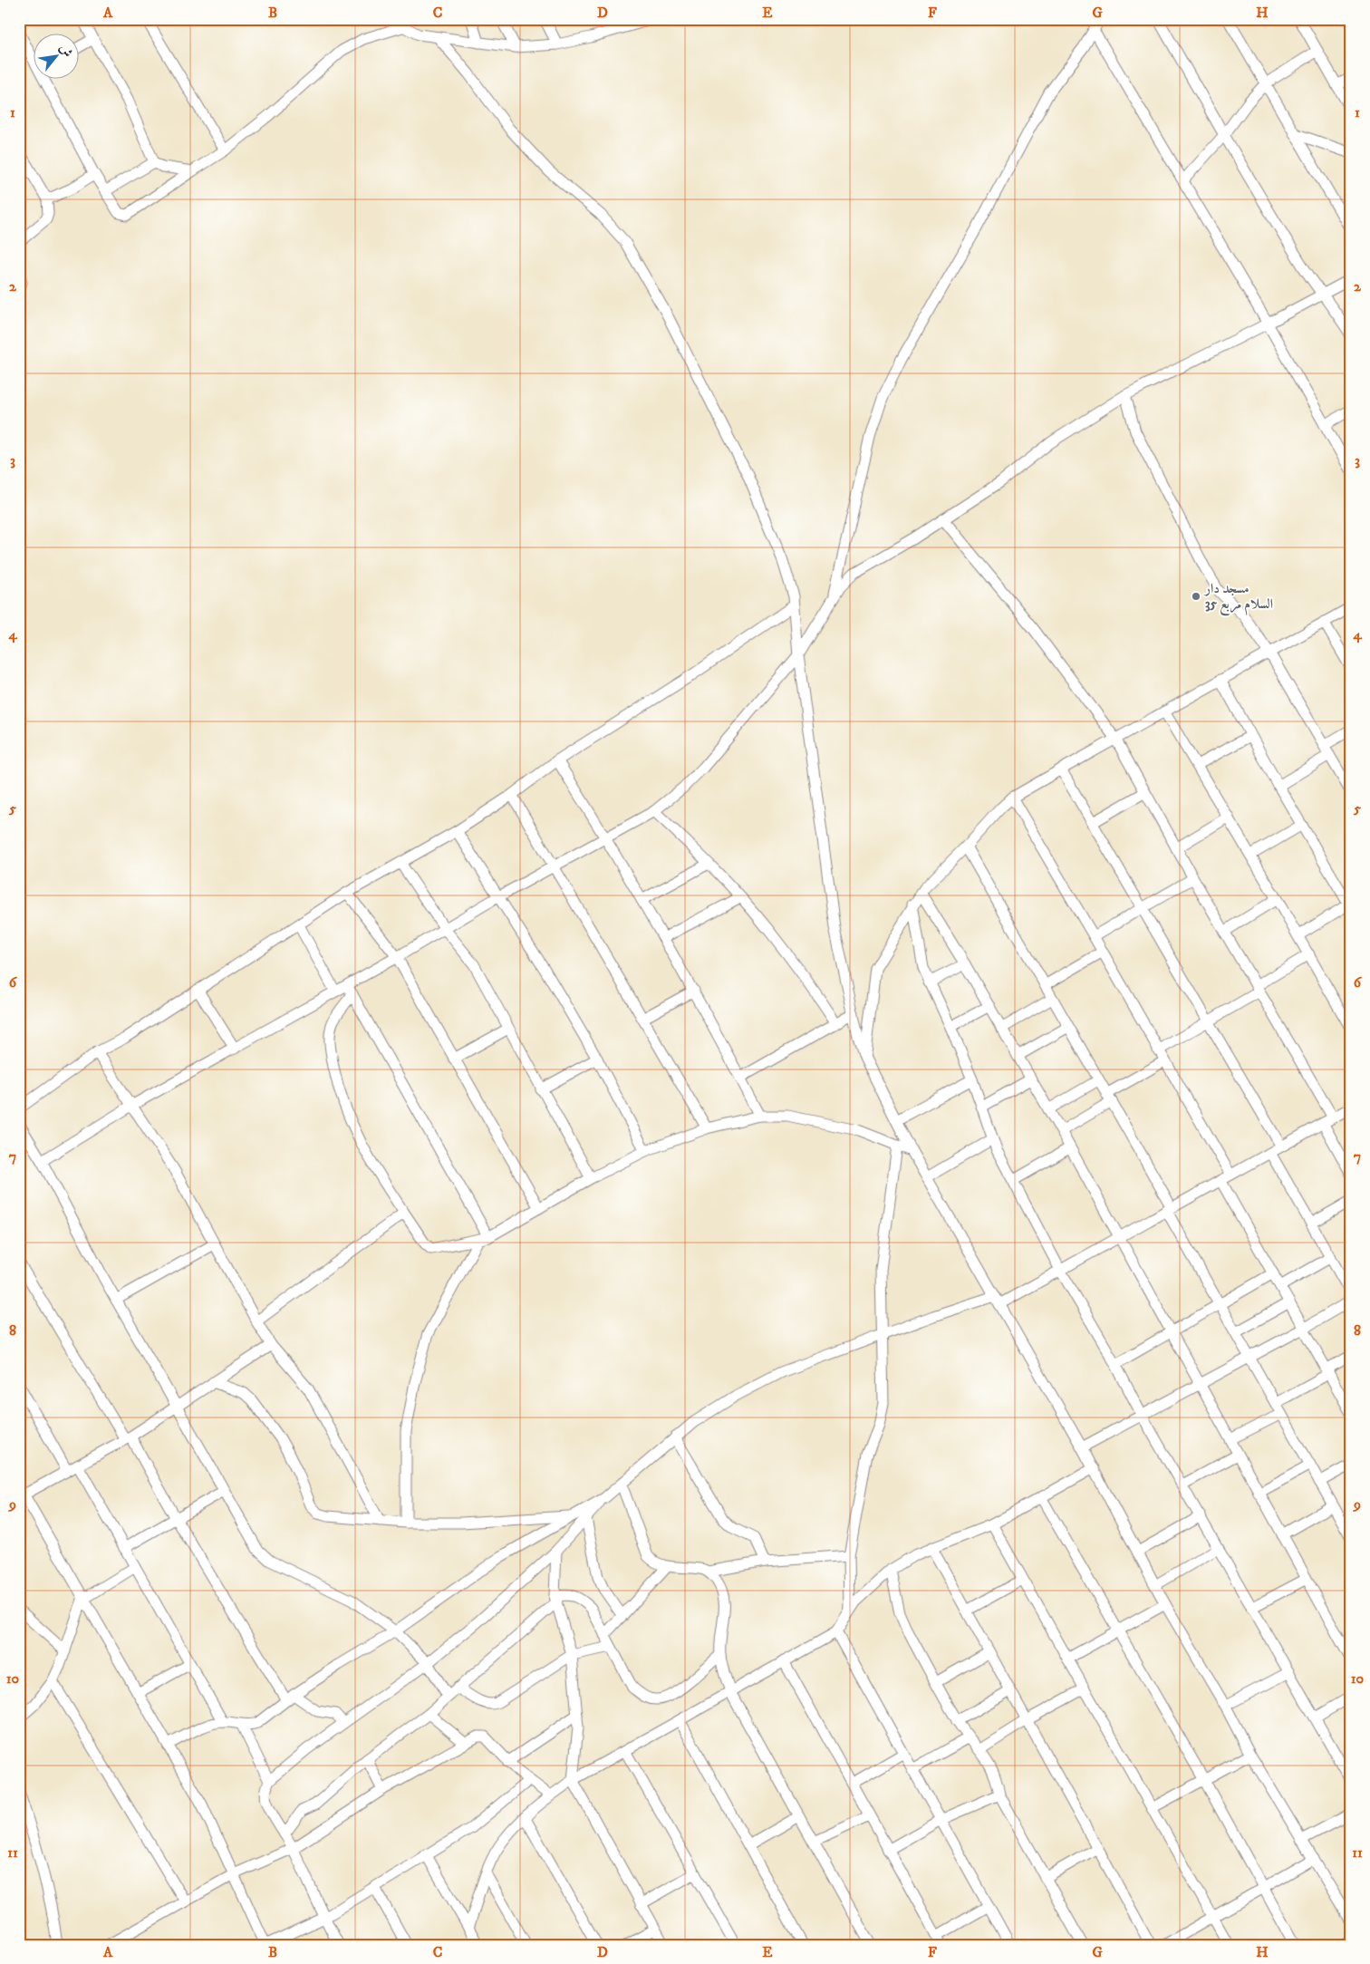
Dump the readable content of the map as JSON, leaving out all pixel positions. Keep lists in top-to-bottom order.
{
  "places": ["مسجد دار السلام مربع 35"],
  "north": "top right",
  "grid": {
    "columns": [
      "A",
      "B",
      "C",
      "D",
      "E",
      "F",
      "G",
      "H"
    ],
    "rows": [
      "1",
      "2",
      "3",
      "4",
      "5",
      "6",
      "7",
      "8",
      "9",
      "10",
      "11"
    ]
  }
}
